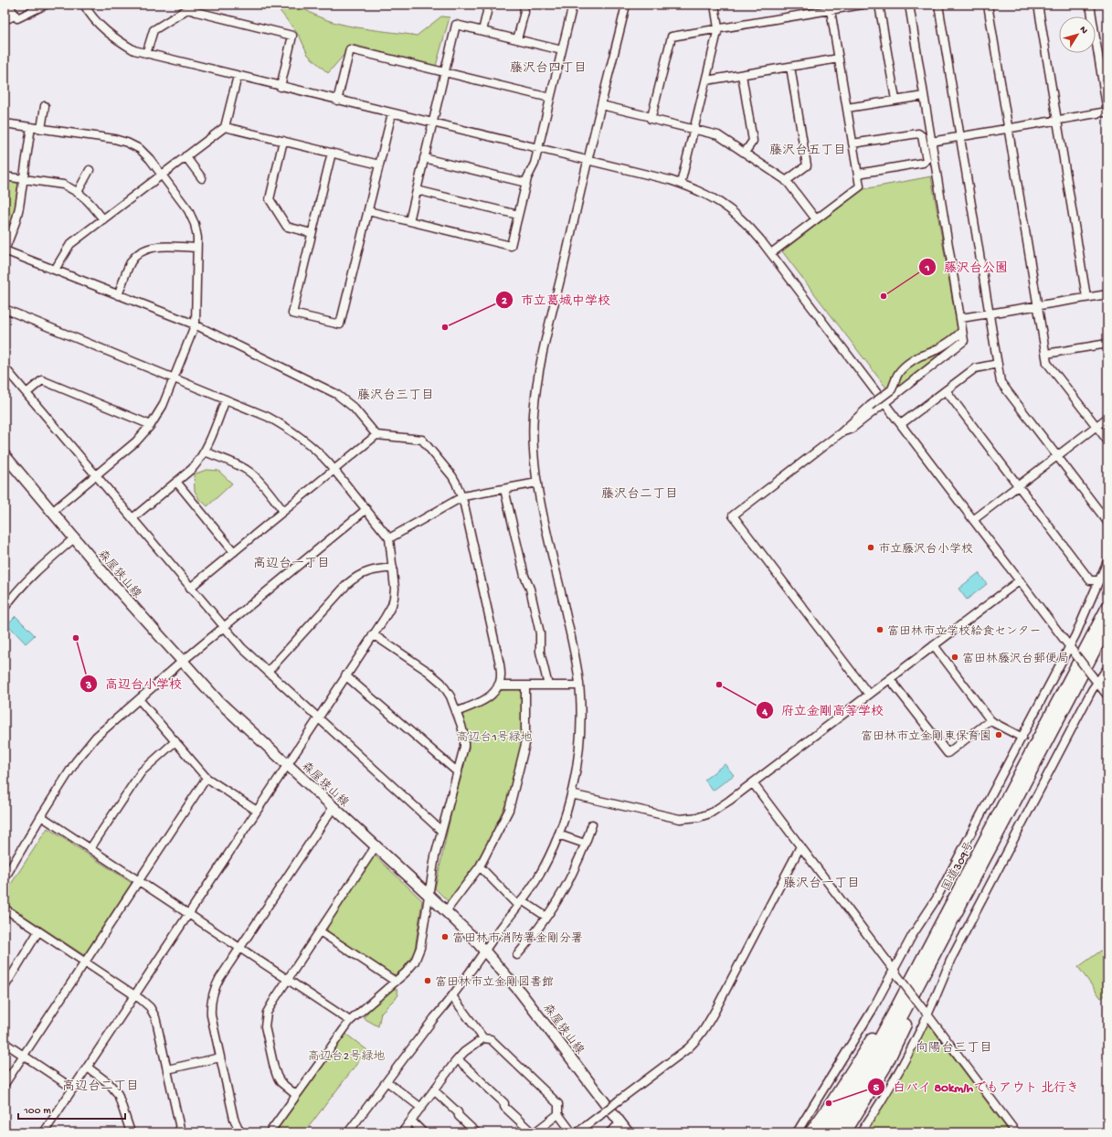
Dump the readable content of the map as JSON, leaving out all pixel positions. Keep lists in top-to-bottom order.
{
  "streets": {
    "highway": ["国道309号"],
    "main road": ["森屋狭山線"]
  },
  "districts": [
    "藤沢台四丁目",
    "藤沢台五丁目",
    "藤沢台三丁目",
    "藤沢台二丁目",
    "高辺台一丁目",
    "藤沢台一丁目",
    "向陽台三丁目",
    "高辺台二丁目"
  ],
  "parks": ["高辺台1号緑地", "高辺台2号緑地"],
  "places": [
    "藤沢台公園",
    "市立葛城中学校",
    "市立藤沢台小学校",
    "富田林市立学校給食センター",
    "高辺台小学校",
    "富田林藤沢台郵便局",
    "府立金剛高等学校",
    "富田林市立金剛東保育園",
    "富田林市消防署金剛分署",
    "富田林市立金剛図書館",
    "白バイ 80km/hでもアウト 北行き"
  ],
  "scale_bar": "100 m",
  "north": "top right"
}
